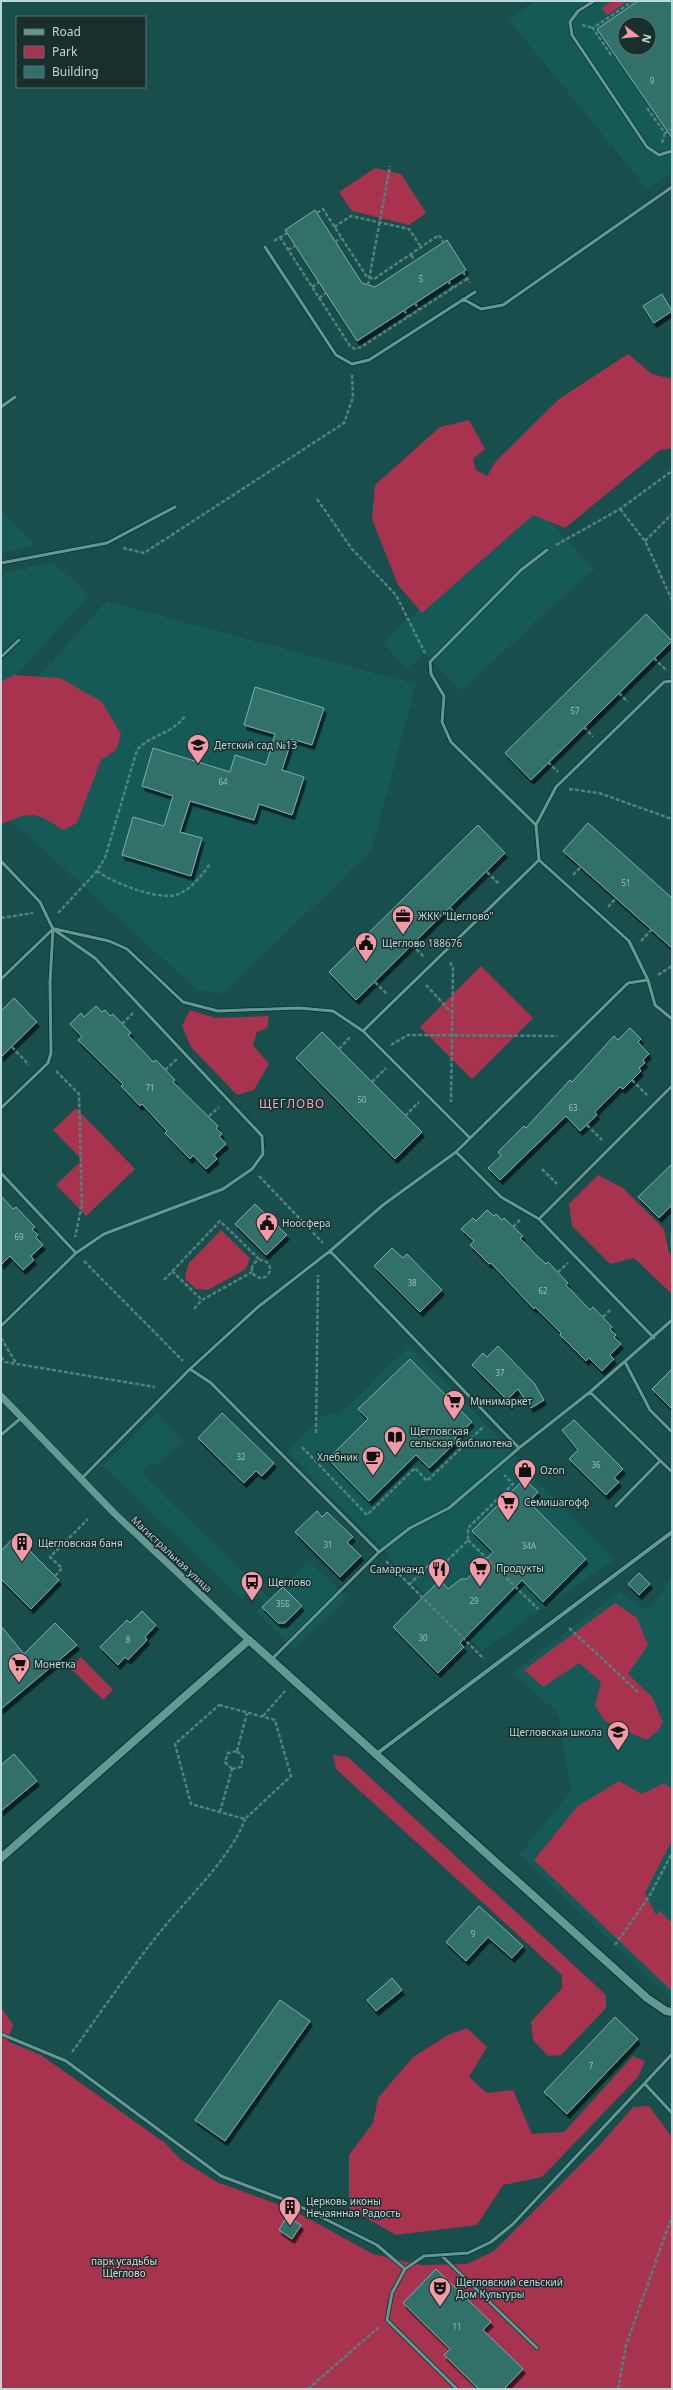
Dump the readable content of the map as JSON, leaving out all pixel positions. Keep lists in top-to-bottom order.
{
  "streets": {
    "main road": ["Магистральная улица"]
  },
  "districts": ["ЩЕГЛОВО"],
  "parks": ["парк усадьбы Щеглово"],
  "places": {
    "school or university": ["Детский сад №13", "Щегловская школа"],
    "office": ["ЖКК \"Щеглово\""],
    "public building": ["Щеглово 188676", "Ноосфера"],
    "supermarket": [
      "Минимаркет",
      "Семишагофф",
      "Продукты",
      "Монетка"
    ],
    "library": ["Щегловская сельская библиотека"],
    "cafe": ["Хлебник"],
    "shop": ["Ozon"],
    "building": ["Щегловская баня", "Церковь иконы Нечаянная Радость"],
    "restaurant": ["Самарканд"],
    "bus stop": ["Щеглово"],
    "theatre": ["Щегловский сельский Дом Культуры"]
  },
  "house_numbers": [
    "9",
    "5",
    "57",
    "64",
    "51",
    "71",
    "50",
    "63",
    "69",
    "38",
    "62",
    "37",
    "32",
    "36",
    "31",
    "34А",
    "29",
    "35Б",
    "30",
    "8",
    "9",
    "7",
    "11"
  ],
  "legend": ["Road", "Park", "Building"],
  "north": "right"
}
